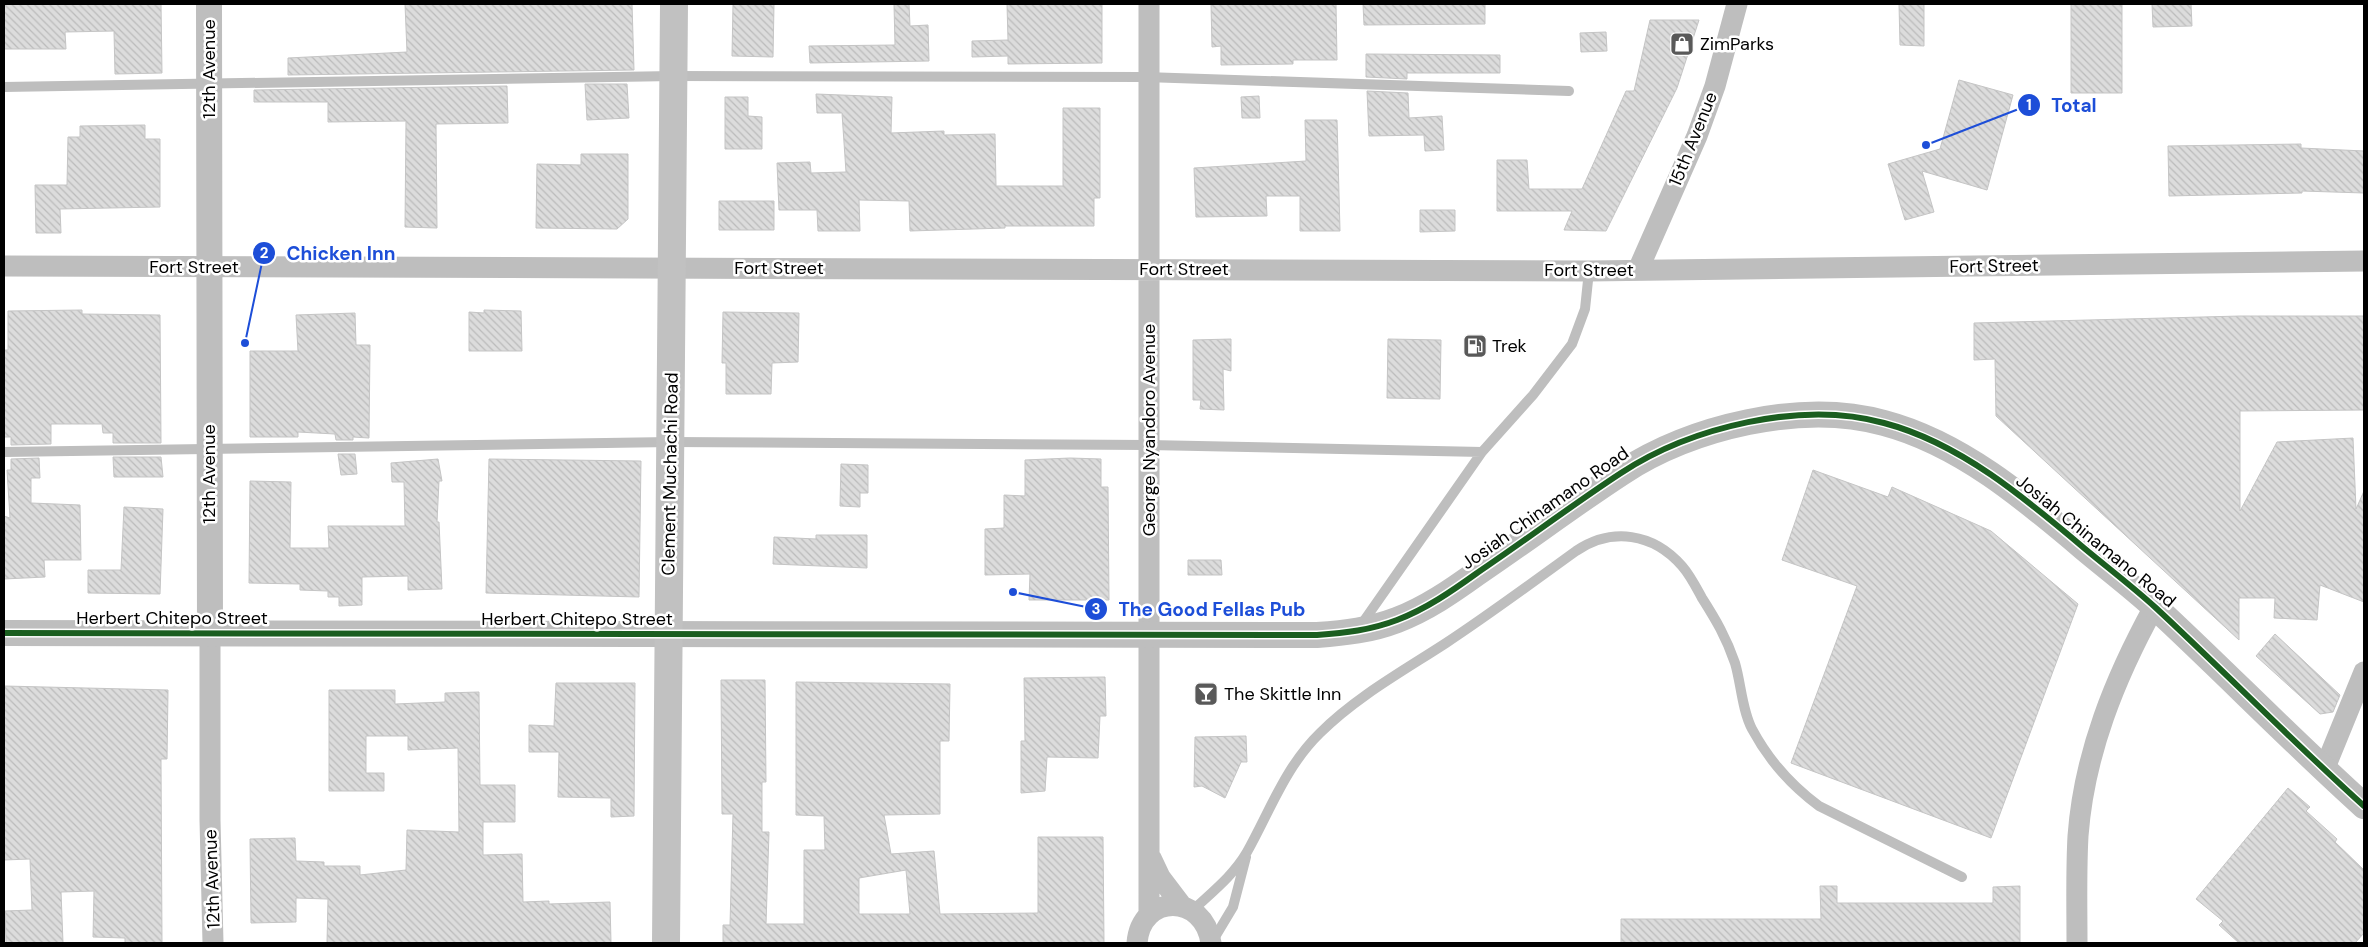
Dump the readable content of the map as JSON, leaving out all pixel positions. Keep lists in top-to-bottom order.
{
  "streets": {
    "main road": ["Clement Muchachi Road"],
    "street": [
      "12th Avenue",
      "15th Avenue",
      "Fort Street",
      "George Nyandoro Avenue",
      "Josiah Chinamano Road",
      "Herbert Chitepo Street"
    ]
  },
  "crossings": [
    ["12th Avenue", "Fort Street"],
    ["12th Avenue", "Herbert Chitepo Street"],
    ["15th Avenue", "Fort Street"],
    ["Fort Street", "George Nyandoro Avenue"],
    ["Fort Street", "Clement Muchachi Road"],
    ["George Nyandoro Avenue", "Josiah Chinamano Road"],
    ["George Nyandoro Avenue", "Herbert Chitepo Street"],
    ["Clement Muchachi Road", "Herbert Chitepo Street"],
    ["Josiah Chinamano Road", "Herbert Chitepo Street"]
  ],
  "places": {
    "shop": ["ZimParks"],
    "other": ["Total", "Chicken Inn", "The Good Fellas Pub"],
    "fuel station": ["Trek"],
    "bar": ["The Skittle Inn"]
  }
}
